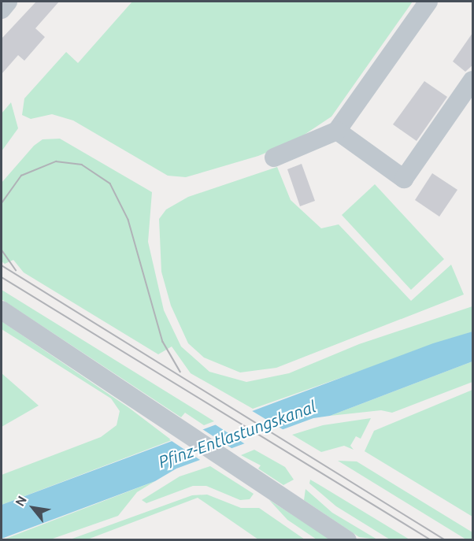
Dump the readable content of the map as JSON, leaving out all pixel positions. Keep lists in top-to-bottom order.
{
  "water": ["Pfinz-Entlastungskanal"],
  "north": "top left"
}
